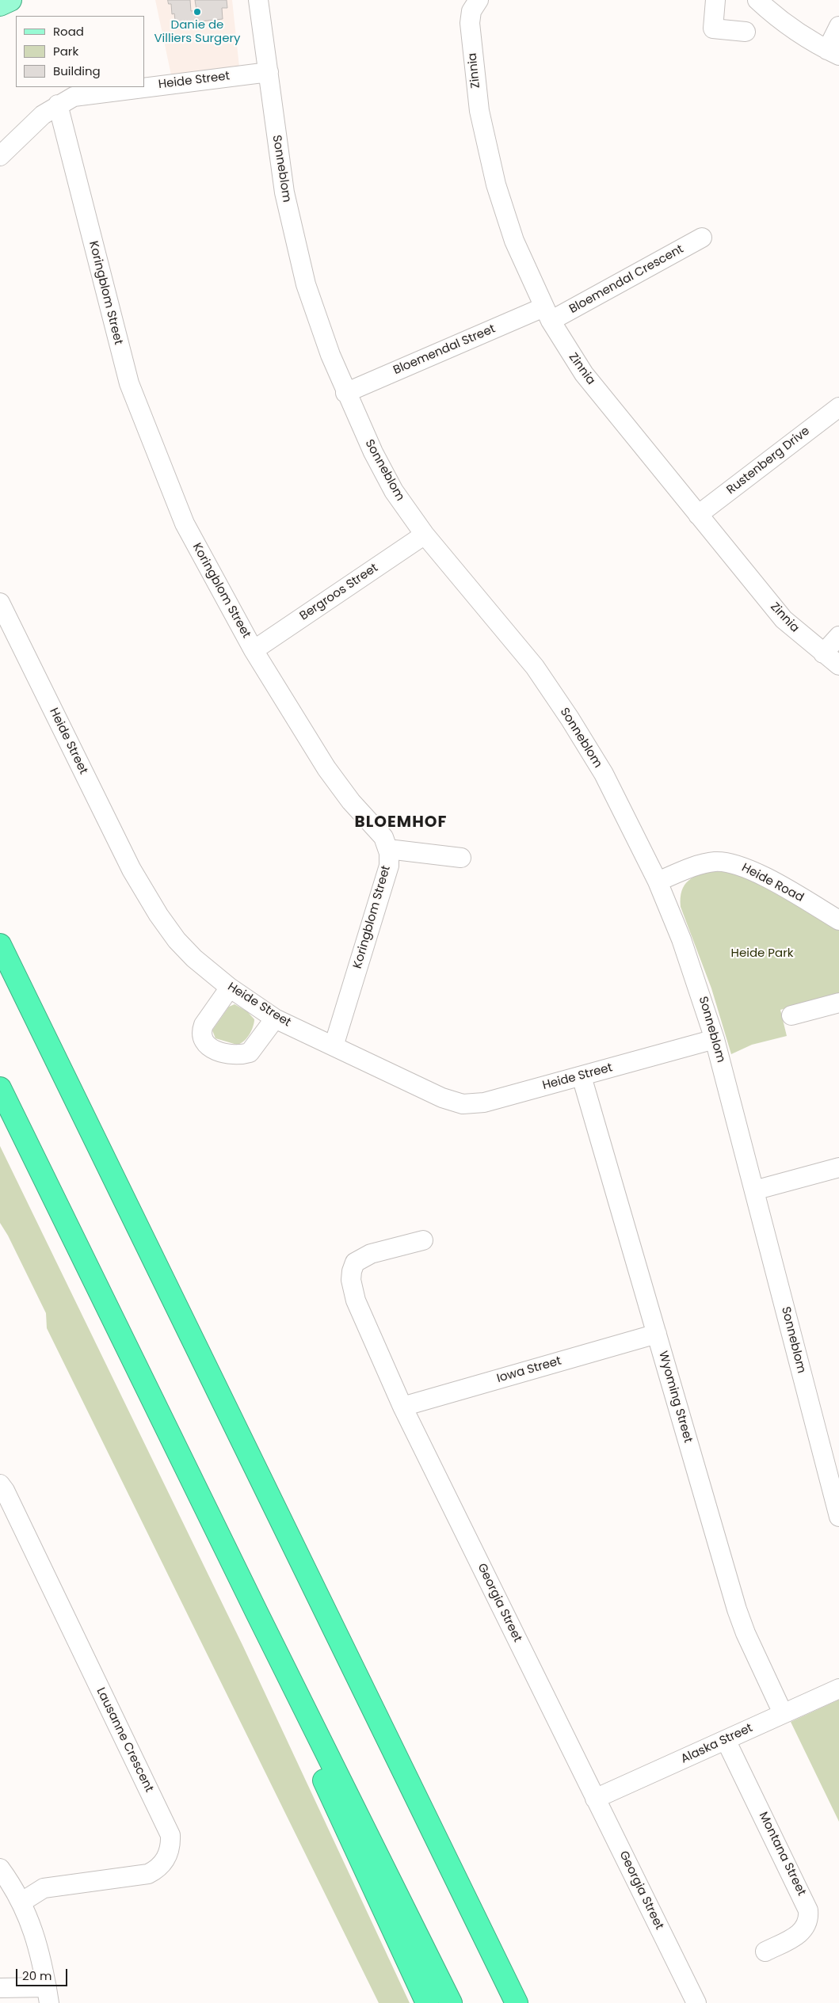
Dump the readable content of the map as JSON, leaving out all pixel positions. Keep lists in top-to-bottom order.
{
  "streets": {
    "street": [
      "Zinnia",
      "Heide Street",
      "Sonneblom",
      "Bloemendal Crescent",
      "Koringblom Street",
      "Bloemendal Street",
      "Rustenberg Drive",
      "Bergroos Street",
      "Heide Road",
      "Iowa Street",
      "Wyoming Street",
      "Georgia Street",
      "Lausanne Crescent",
      "Alaska Street",
      "Montana Street"
    ]
  },
  "crossings": [
    ["Zinnia", "Bloemendal Crescent"],
    ["Zinnia", "Bloemendal Street"],
    ["Zinnia", "Rustenberg Drive"],
    ["Heide Street", "Sonneblom"],
    ["Heide Street", "Koringblom Street"],
    ["Heide Street", "Wyoming Street"],
    ["Sonneblom", "Bloemendal Street"],
    ["Sonneblom", "Bergroos Street"],
    ["Sonneblom", "Heide Road"],
    ["Bloemendal Crescent", "Bloemendal Street"],
    ["Koringblom Street", "Bergroos Street"],
    ["Iowa Street", "Wyoming Street"],
    ["Iowa Street", "Georgia Street"],
    ["Wyoming Street", "Alaska Street"],
    ["Georgia Street", "Alaska Street"],
    ["Alaska Street", "Montana Street"]
  ],
  "districts": ["BLOEMHOF"],
  "parks": ["Heide Park"],
  "places": ["Danie de Villiers Surgery"],
  "legend": ["Road", "Park", "Building"],
  "scale_bar": "20 m"
}
